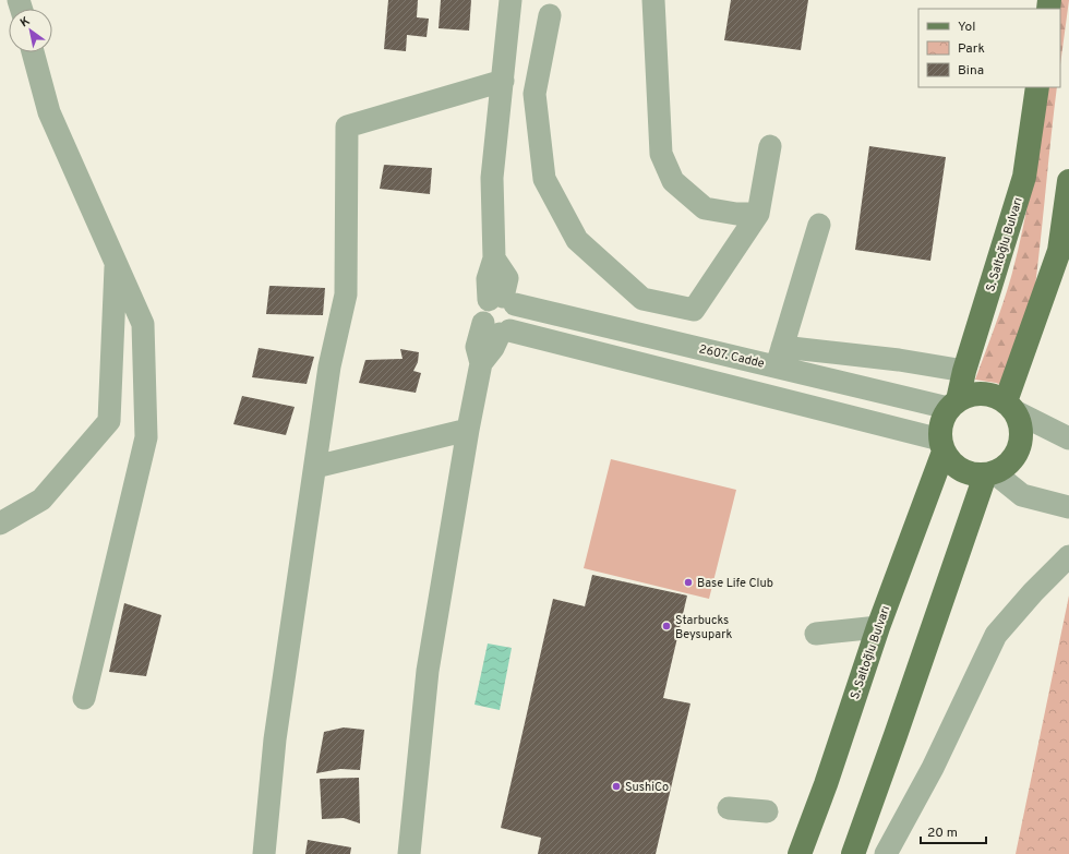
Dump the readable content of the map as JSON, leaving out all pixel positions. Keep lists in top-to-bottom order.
{
  "streets": {
    "main road": ["S. Saltoğlu Bulvarı"],
    "street": ["2607. Cadde"]
  },
  "crossings": [
    ["S. Saltoğlu Bulvarı", "2607. Cadde"]
  ],
  "places": ["Base Life Club", "Starbucks Beysupark", "SushiCo"],
  "legend": ["Yol", "Park", "Bina"],
  "scale_bar": "20 m",
  "north": "top left"
}
